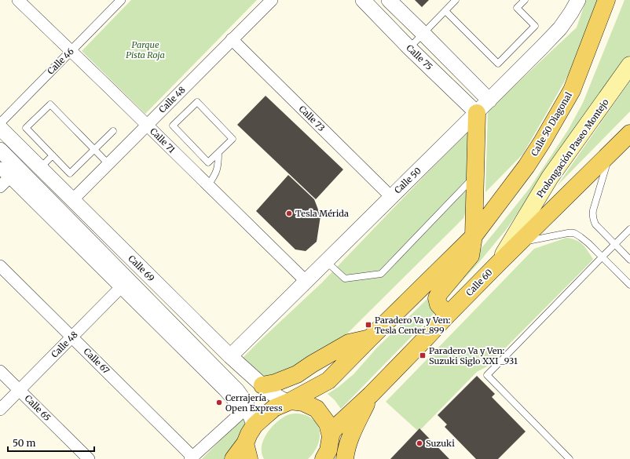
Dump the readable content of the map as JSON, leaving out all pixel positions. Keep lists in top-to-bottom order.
{
  "streets": {
    "main road": ["Calle 50 Diagonal", "Prolongación Paseo Montejo", "Calle 60"],
    "street": [
      "Calle 75",
      "Calle 46",
      "Calle 48",
      "Calle 73",
      "Calle 71",
      "Calle 50",
      "Calle 69",
      "Calle 67",
      "Calle 65"
    ]
  },
  "crossings": [
    ["Calle 75", "Calle 50"],
    ["Calle 46", "Calle 71"],
    ["Calle 46", "Calle 69"],
    ["Calle 48", "Calle 73"],
    ["Calle 48", "Calle 71"],
    ["Calle 48", "Calle 69"],
    ["Calle 48", "Calle 67"],
    ["Calle 48", "Calle 65"],
    ["Calle 73", "Calle 50"],
    ["Calle 71", "Calle 50"],
    ["Prolongación Paseo Montejo", "Calle 60"],
    ["Calle 50", "Calle 69"],
    ["Calle 69", "Calle 67"]
  ],
  "parks": ["Parque Pista Roja"],
  "places": {
    "other": ["Tesla Mérida", "Cerrajería Open Express", "Suzuki"],
    "transit": ["Paradero Va y Ven: Tesla Center_899", "Paradero Va y Ven: Suzuki Siglo XXI _931"]
  },
  "scale_bar": "50 m"
}
